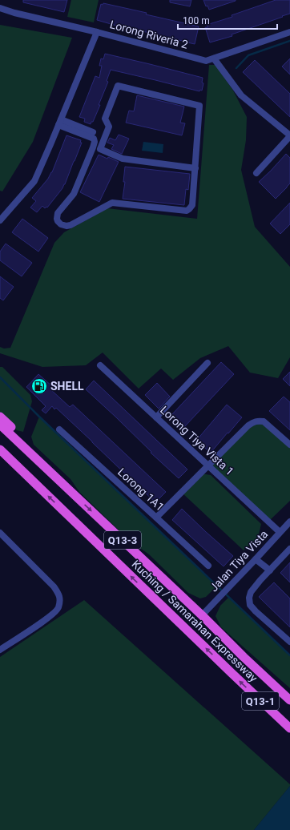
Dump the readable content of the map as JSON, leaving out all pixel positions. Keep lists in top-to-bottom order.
{
  "streets": {
    "highway": ["Q13-3", "Kuching / Samarahan Expressway", "Q13-1"],
    "street": [
      "Lorong Riveria 2",
      "Lorong Tiya Vista 1",
      "Lorong 1A1",
      "Jalan Tiya Vista"
    ]
  },
  "crossings": [
    ["Lorong Tiya Vista 1", "Jalan Tiya Vista"],
    ["Jalan Tiya Vista", "Kuching / Samarahan Expressway"]
  ],
  "places": {
    "fuel station": ["SHELL"]
  },
  "scale_bar": "100 m"
}
